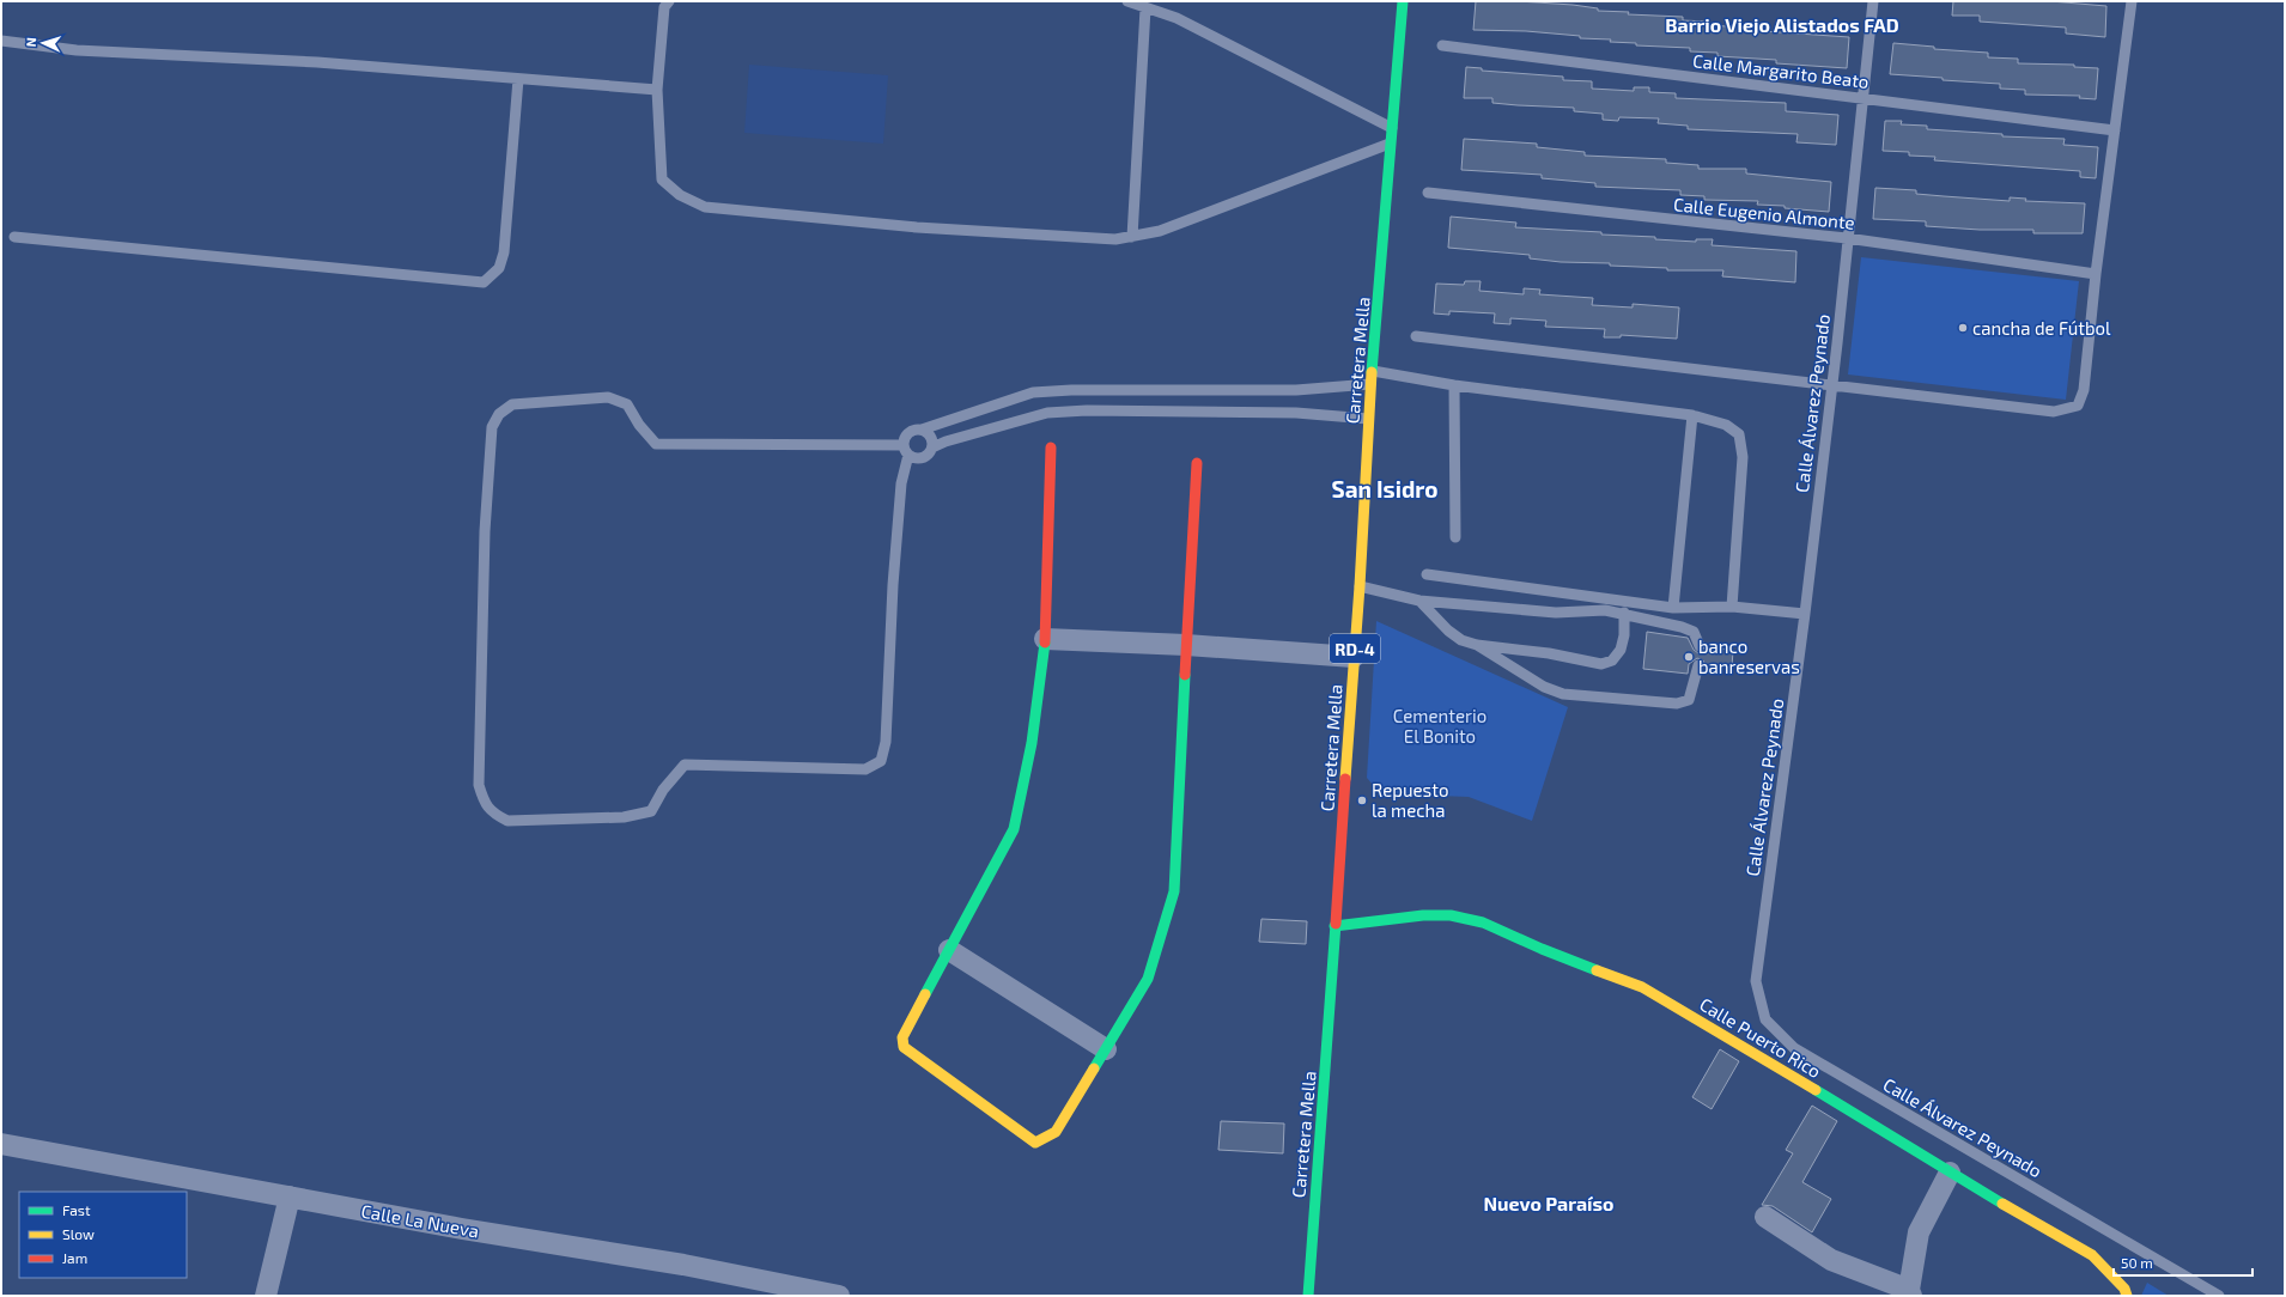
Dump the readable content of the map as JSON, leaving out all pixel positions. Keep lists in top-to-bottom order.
{
  "streets": {
    "street": [
      "Carretera Mella",
      "RD-4",
      "Calle Puerto Rico",
      "Calle La Nueva"
    ],
    "lane": ["Calle Margarito Beato", "Calle Eugenio Almonte", "Calle Álvarez Peynado"]
  },
  "crossings": [
    ["Calle Margarito Beato", "Calle Álvarez Peynado"],
    ["Calle Eugenio Almonte", "Calle Álvarez Peynado"],
    ["Carretera Mella", "Calle Puerto Rico"]
  ],
  "districts": ["Barrio Viejo Alistados FAD", "San Isidro", "Nuevo Paraíso"],
  "parks": ["Cementerio El Bonito"],
  "places": ["cancha de Fútbol", "banco banreservas", "Repuesto la mecha"],
  "legend": ["Fast", "Slow", "Jam"],
  "scale_bar": "50 m",
  "north": "left"
}
